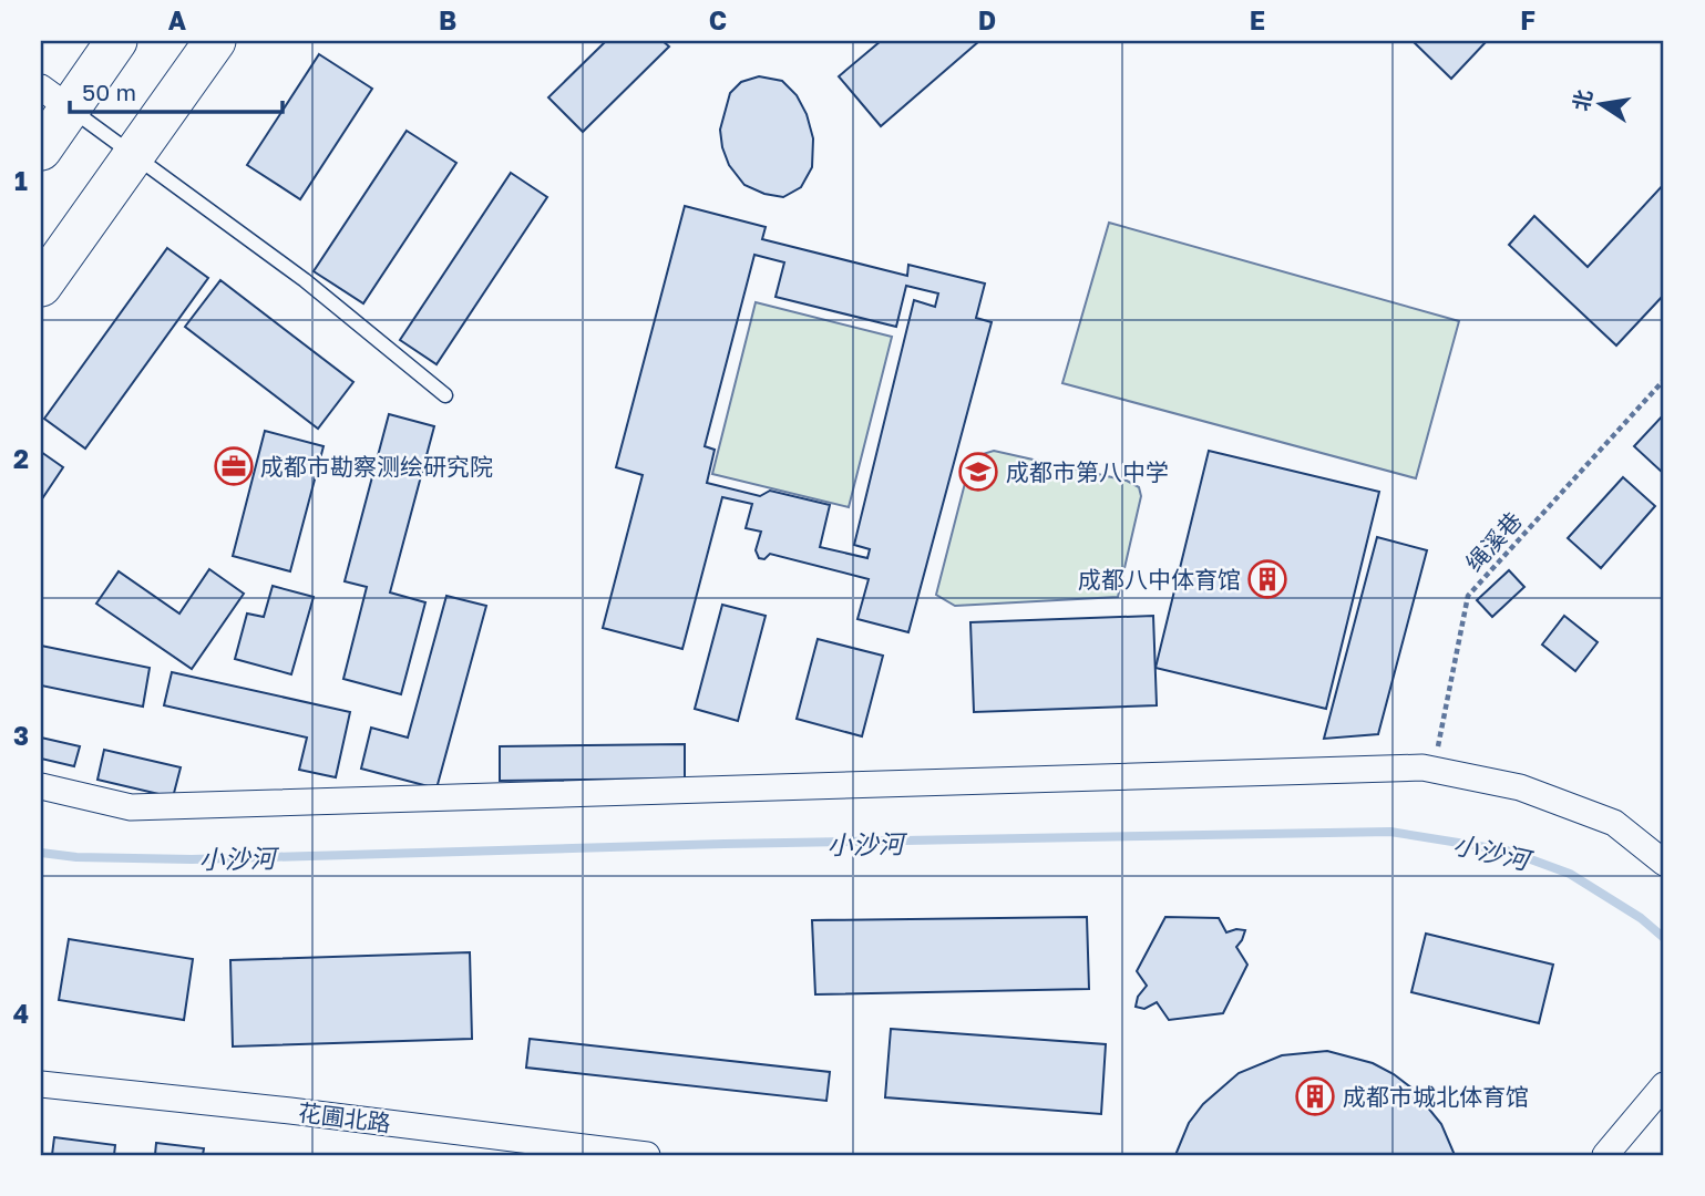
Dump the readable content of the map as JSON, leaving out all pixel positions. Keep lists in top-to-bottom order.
{
  "streets": {
    "street": ["花圃北路"],
    "path": ["绳溪巷"]
  },
  "water": ["小沙河"],
  "places": {
    "office": ["成都市勘察测绘研究院"],
    "school or university": ["成都市第八中学"],
    "building": ["成都八中体育馆", "成都市城北体育馆"]
  },
  "scale_bar": "50 m",
  "north": "left",
  "grid": {
    "columns": [
      "A",
      "B",
      "C",
      "D",
      "E",
      "F"
    ],
    "rows": [
      "1",
      "2",
      "3",
      "4"
    ]
  }
}
